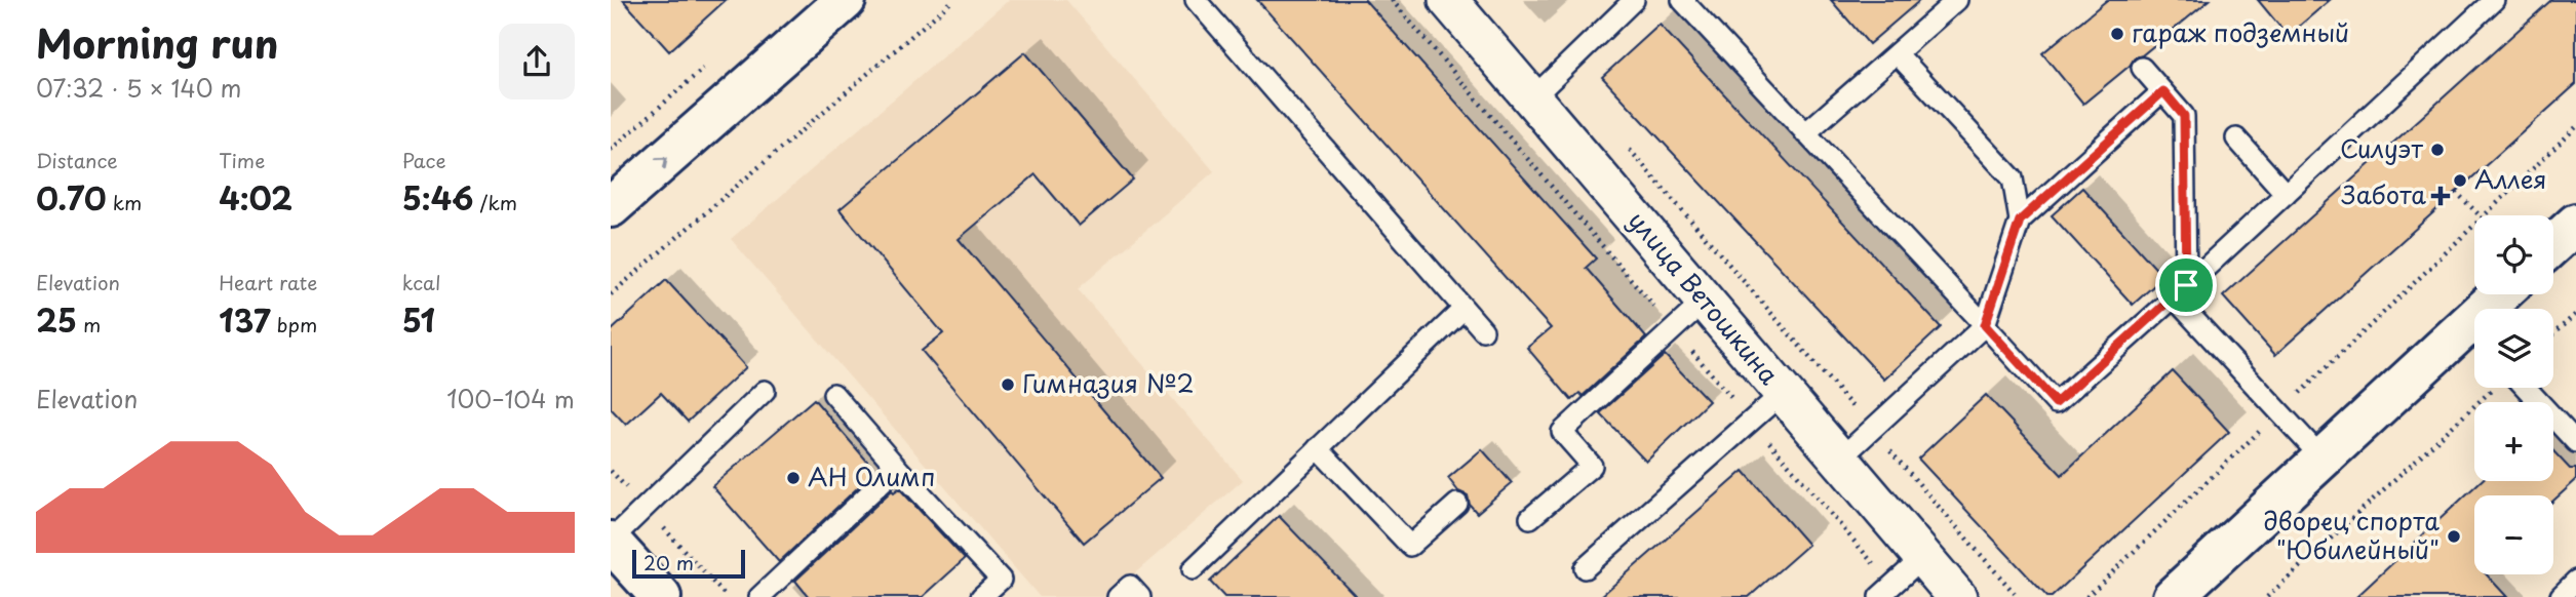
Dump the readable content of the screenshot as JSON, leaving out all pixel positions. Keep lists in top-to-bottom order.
{
  "streets": {
    "street": ["улица Ветошкина"]
  },
  "places": {
    "other": [
      "гараж подземный",
      "Силуэт",
      "Аллея",
      "Гимназия №2",
      "АН Олимп",
      "дворец спорта \"Юбилейный\""
    ],
    "health": ["Забота"]
  },
  "scale_bar": "20 m",
  "page": {
    "heading": ["Morning run", "07:32 · 5 × 140 m"],
    "stats": [
      ["Distance", "0.70 km"],
      ["Time", "4:02"],
      ["Pace", "5:46 /km"],
      ["Elevation", "25 m"],
      ["Heart rate", "137 bpm"],
      ["kcal", "51"]
    ],
    "map_buttons": ["+", "−"],
    "chart": ["Elevation", "100–104 m"],
    "scale": "20 m"
  }
}
